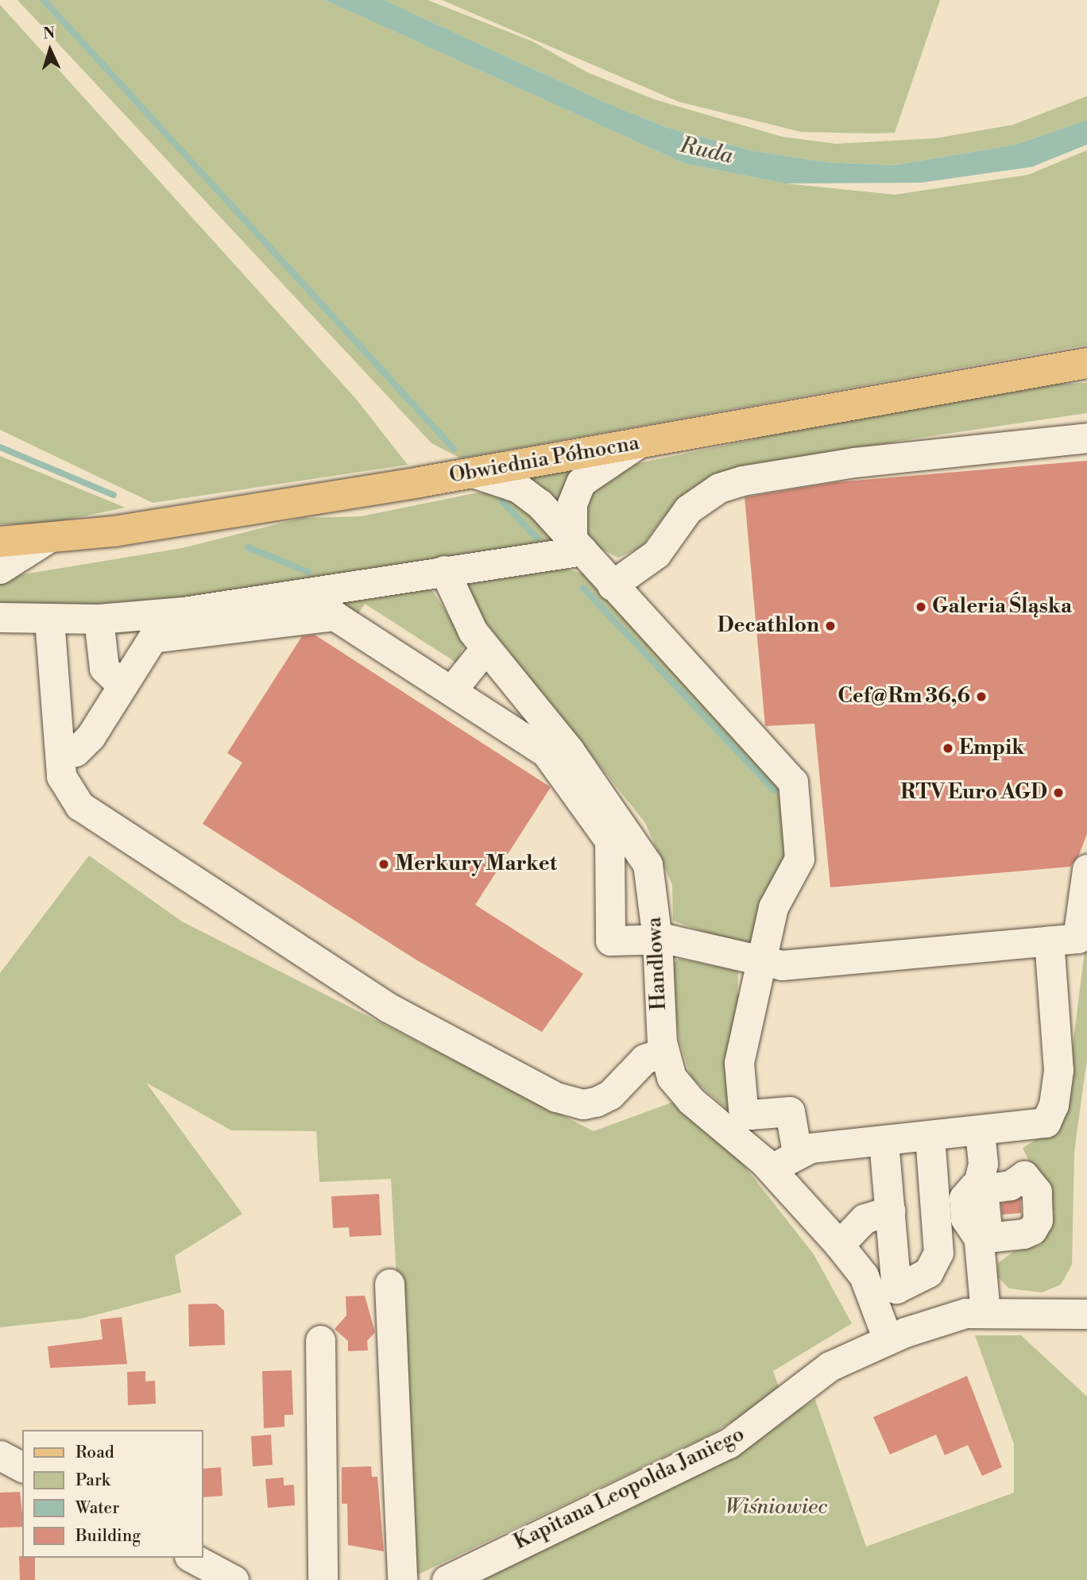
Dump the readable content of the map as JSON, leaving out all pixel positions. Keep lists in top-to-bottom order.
{
  "streets": {
    "main road": ["Obwiednia Północna"],
    "street": ["Handlowa", "Kapitana Leopolda Janiego"]
  },
  "crossings": [
    ["Handlowa", "Kapitana Leopolda Janiego"]
  ],
  "water": ["Ruda"],
  "parks": ["Wiśniowiec"],
  "places": [
    "Galeria Śląska",
    "Decathlon",
    "Cef@Rm 36,6",
    "Empik",
    "RTV Euro AGD",
    "Merkury Market"
  ],
  "legend": [
    "Road",
    "Park",
    "Water",
    "Building"
  ],
  "north": "top"
}
